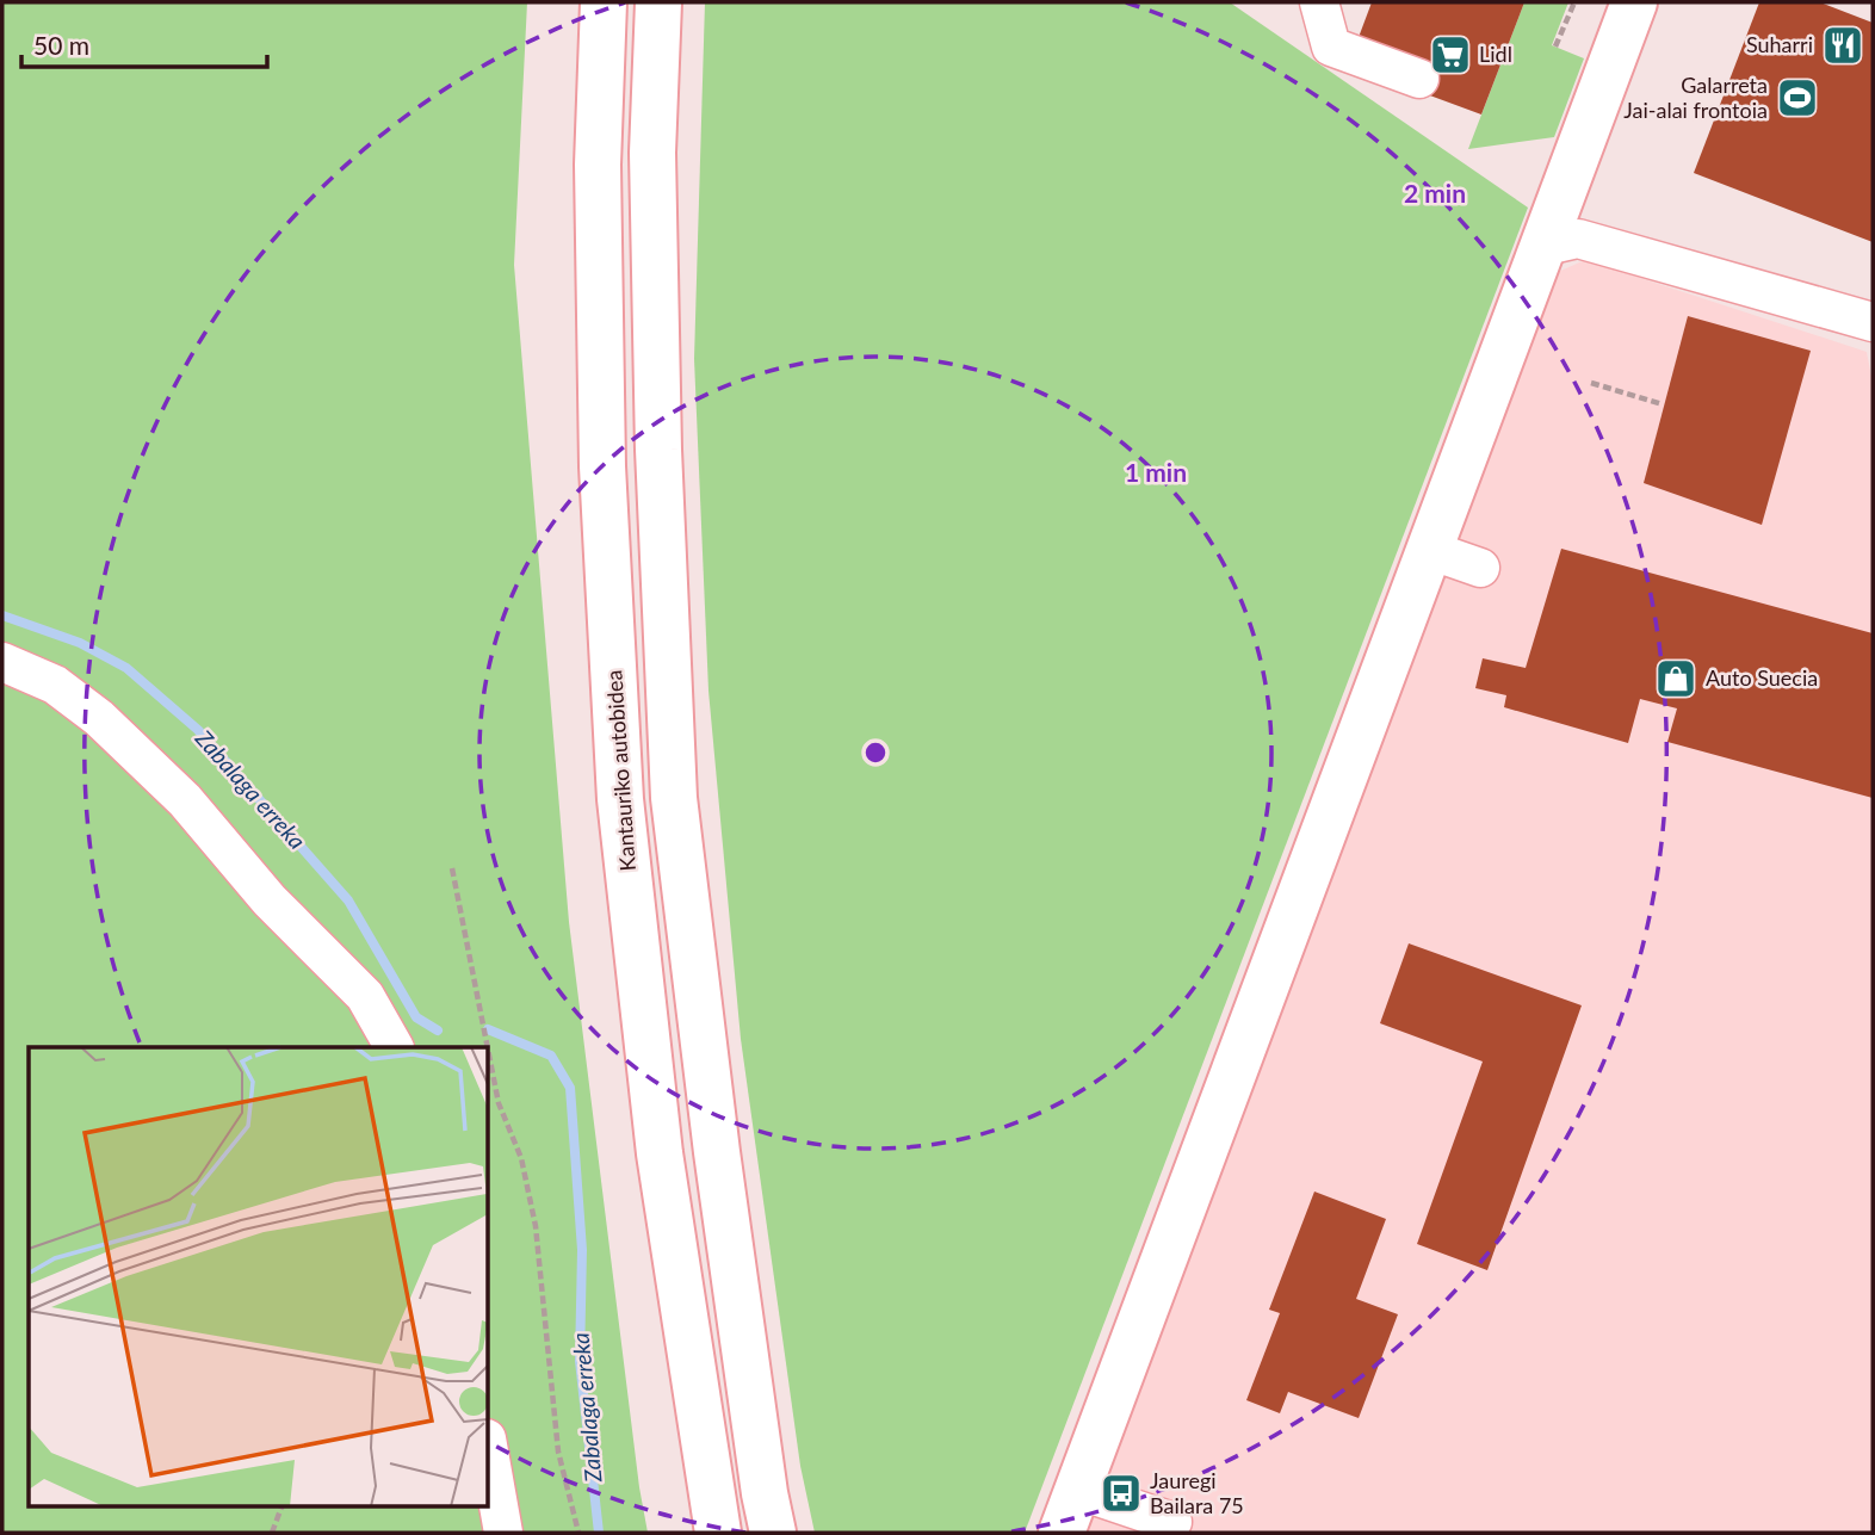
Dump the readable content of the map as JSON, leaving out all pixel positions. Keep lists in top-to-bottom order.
{
  "streets": {
    "main road": ["Kantauriko autobidea"]
  },
  "water": ["Zabalaga erreka"],
  "places": {
    "restaurant": ["Suharri"],
    "supermarket": ["Lidl"],
    "sports": ["Galarreta Jai-alai frontoia"],
    "shop": ["Auto Suecia"],
    "bus stop": ["Jauregi Bailara 75"]
  },
  "scale_bar": "50 m",
  "rings": ["2 min", "1 min"]
}
